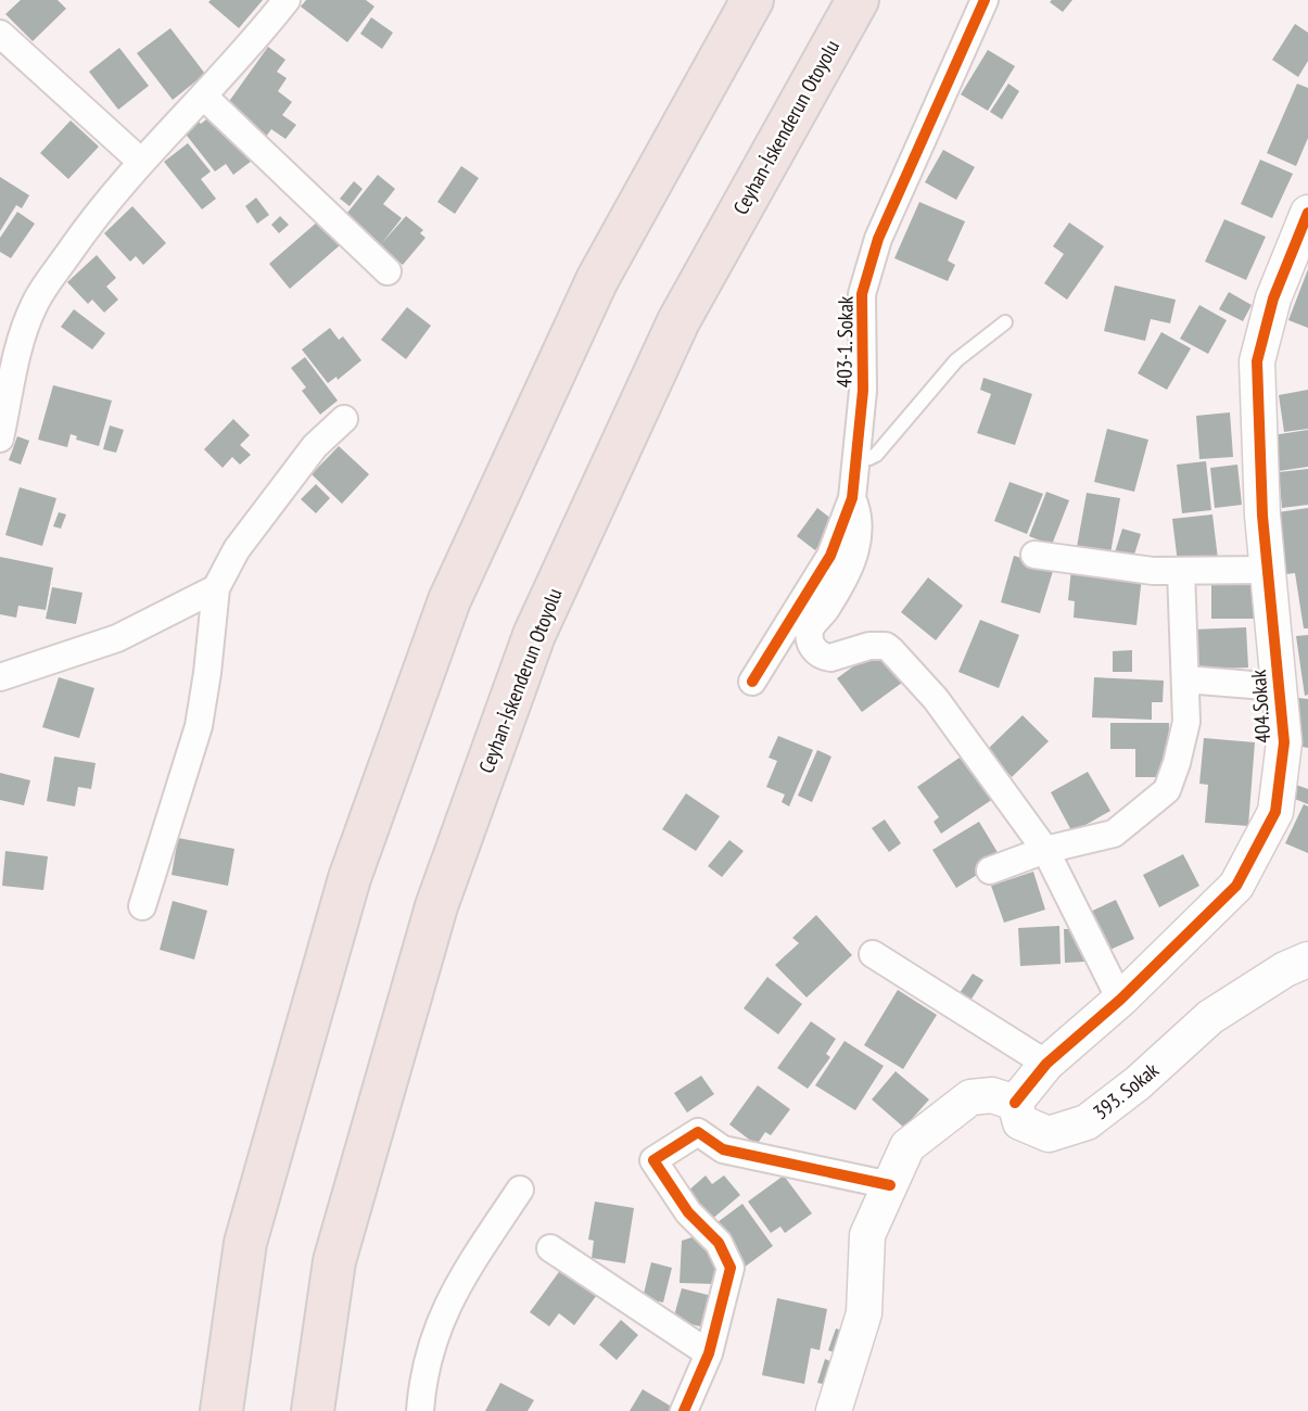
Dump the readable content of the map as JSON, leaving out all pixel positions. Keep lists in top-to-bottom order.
{
  "streets": {
    "highway": ["Ceyhan-İskenderun Otoyolu"],
    "street": ["403-1. Sokak", "404.Sokak", "393. Sokak"]
  },
  "crossings": [
    ["404.Sokak", "393. Sokak"]
  ]
}
